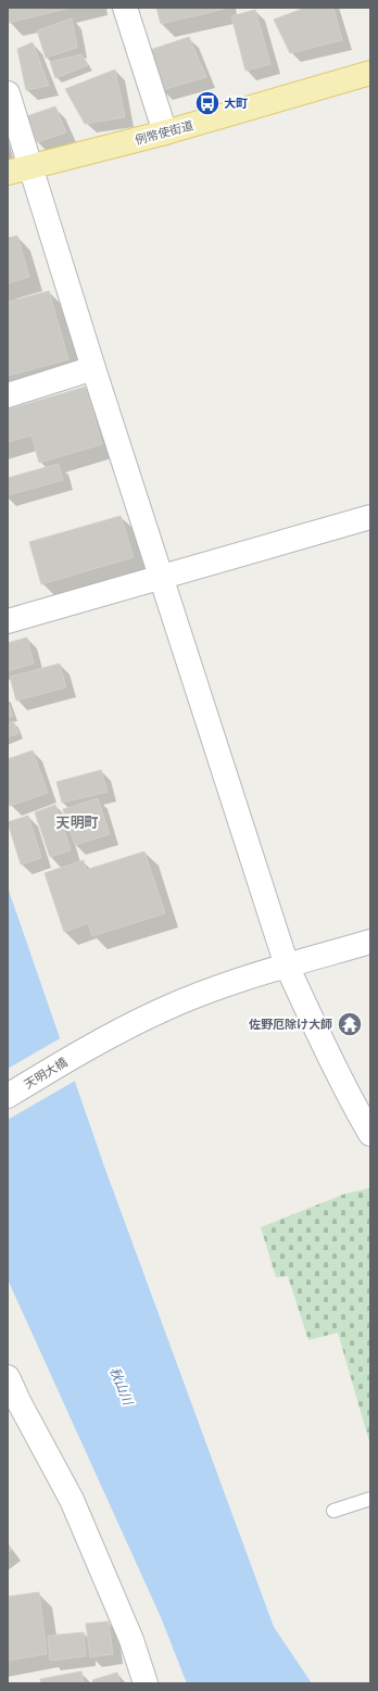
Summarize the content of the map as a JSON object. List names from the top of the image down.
{
  "streets": {
    "main road": ["例幣使街道"],
    "street": ["天明大橋"]
  },
  "districts": ["天明町"],
  "water": ["秋山川"],
  "places": {
    "bus stop": ["大町"],
    "temple": ["佐野厄除け大師"]
  }
}
